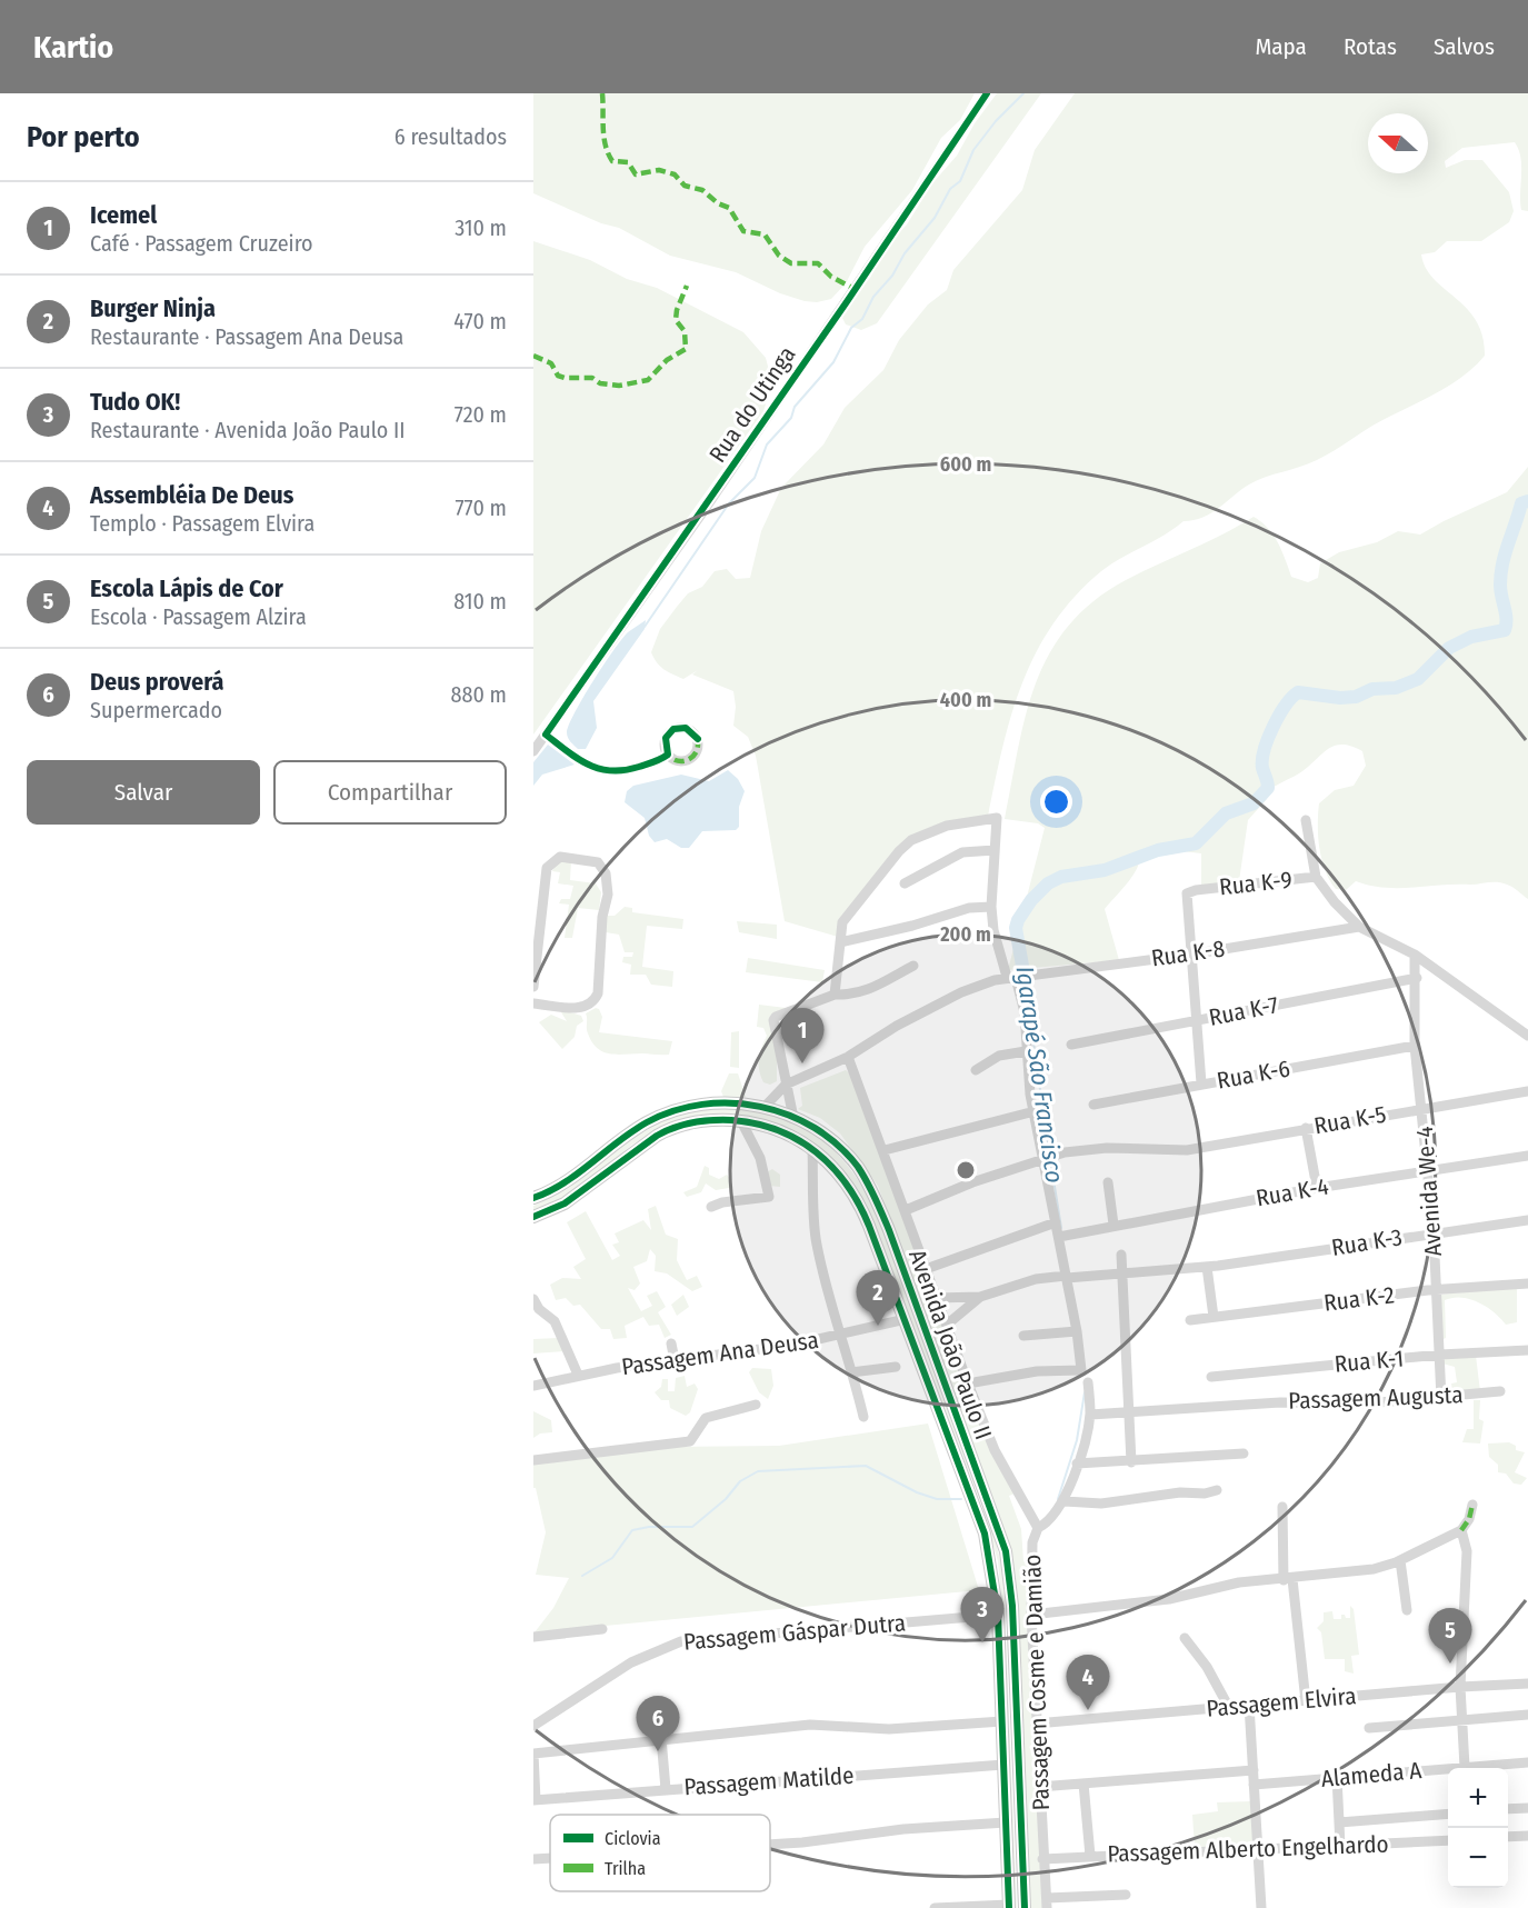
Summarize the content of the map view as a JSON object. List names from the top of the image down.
{
  "streets": {
    "main road": ["Avenida João Paulo II"],
    "street": [
      "Rua do Utinga",
      "Rua K-9",
      "Rua K-8",
      "Rua K-7",
      "Rua K-6",
      "Rua K-5",
      "Avenida We-4",
      "Rua K-4",
      "Rua K-3",
      "Rua K-2",
      "Passagem Ana Deusa",
      "Rua K-1",
      "Passagem Augusta",
      "Passagem Gáspar Dutra",
      "Passagem Cosme e Damião",
      "Passagem Elvira",
      "Alameda A",
      "Passagem Matilde",
      "Passagem Alberto Engelhardo"
    ]
  },
  "crossings": [
    ["Rua K-9", "Rua K-8"],
    ["Rua K-8", "Passagem Cosme e Damião"],
    ["Rua K-7", "Avenida We-4"],
    ["Rua K-6", "Avenida We-4"],
    ["Rua K-5", "Avenida We-4"],
    ["Rua K-5", "Passagem Cosme e Damião"],
    ["Avenida We-4", "Rua K-4"],
    ["Avenida We-4", "Rua K-3"],
    ["Avenida We-4", "Rua K-2"],
    ["Avenida We-4", "Rua K-1"],
    ["Avenida We-4", "Passagem Augusta"],
    ["Avenida João Paulo II", "Passagem Ana Deusa"],
    ["Avenida João Paulo II", "Passagem Gáspar Dutra"],
    ["Avenida João Paulo II", "Passagem Matilde"],
    ["Passagem Cosme e Damião", "Passagem Elvira"],
    ["Passagem Cosme e Damião", "Passagem Alberto Engelhardo"]
  ],
  "water": ["Igarapé São Francisco"],
  "legend": ["Ciclovia", "Trilha"],
  "north": "left",
  "page": {
    "header": "Kartio",
    "nav": ["Mapa", "Rotas", "Salvos"],
    "heading": ["Por perto", "6 resultados"],
    "list": [
      {
        "mark": "1",
        "name": "Icemel",
        "note": "Café · Passagem Cruzeiro",
        "value": "310 m"
      },
      {
        "mark": "2",
        "name": "Burger Ninja",
        "note": "Restaurante · Passagem Ana Deusa",
        "value": "470 m"
      },
      {
        "mark": "3",
        "name": "Tudo OK!",
        "note": "Restaurante · Avenida João Paulo II",
        "value": "720 m"
      },
      {
        "mark": "4",
        "name": "Assembléia De Deus",
        "note": "Templo · Passagem Elvira",
        "value": "770 m"
      },
      {
        "mark": "5",
        "name": "Escola Lápis de Cor",
        "note": "Escola · Passagem Alzira",
        "value": "810 m"
      },
      {
        "mark": "6",
        "name": "Deus proverá",
        "note": "Supermercado",
        "value": "880 m"
      }
    ],
    "buttons": ["Salvar", "Compartilhar"],
    "pins": [
      "1",
      "2",
      "3",
      "5",
      "4",
      "6"
    ],
    "map_buttons": ["+", "−"]
  },
  "rings": ["600 m", "400 m", "200 m"]
}
